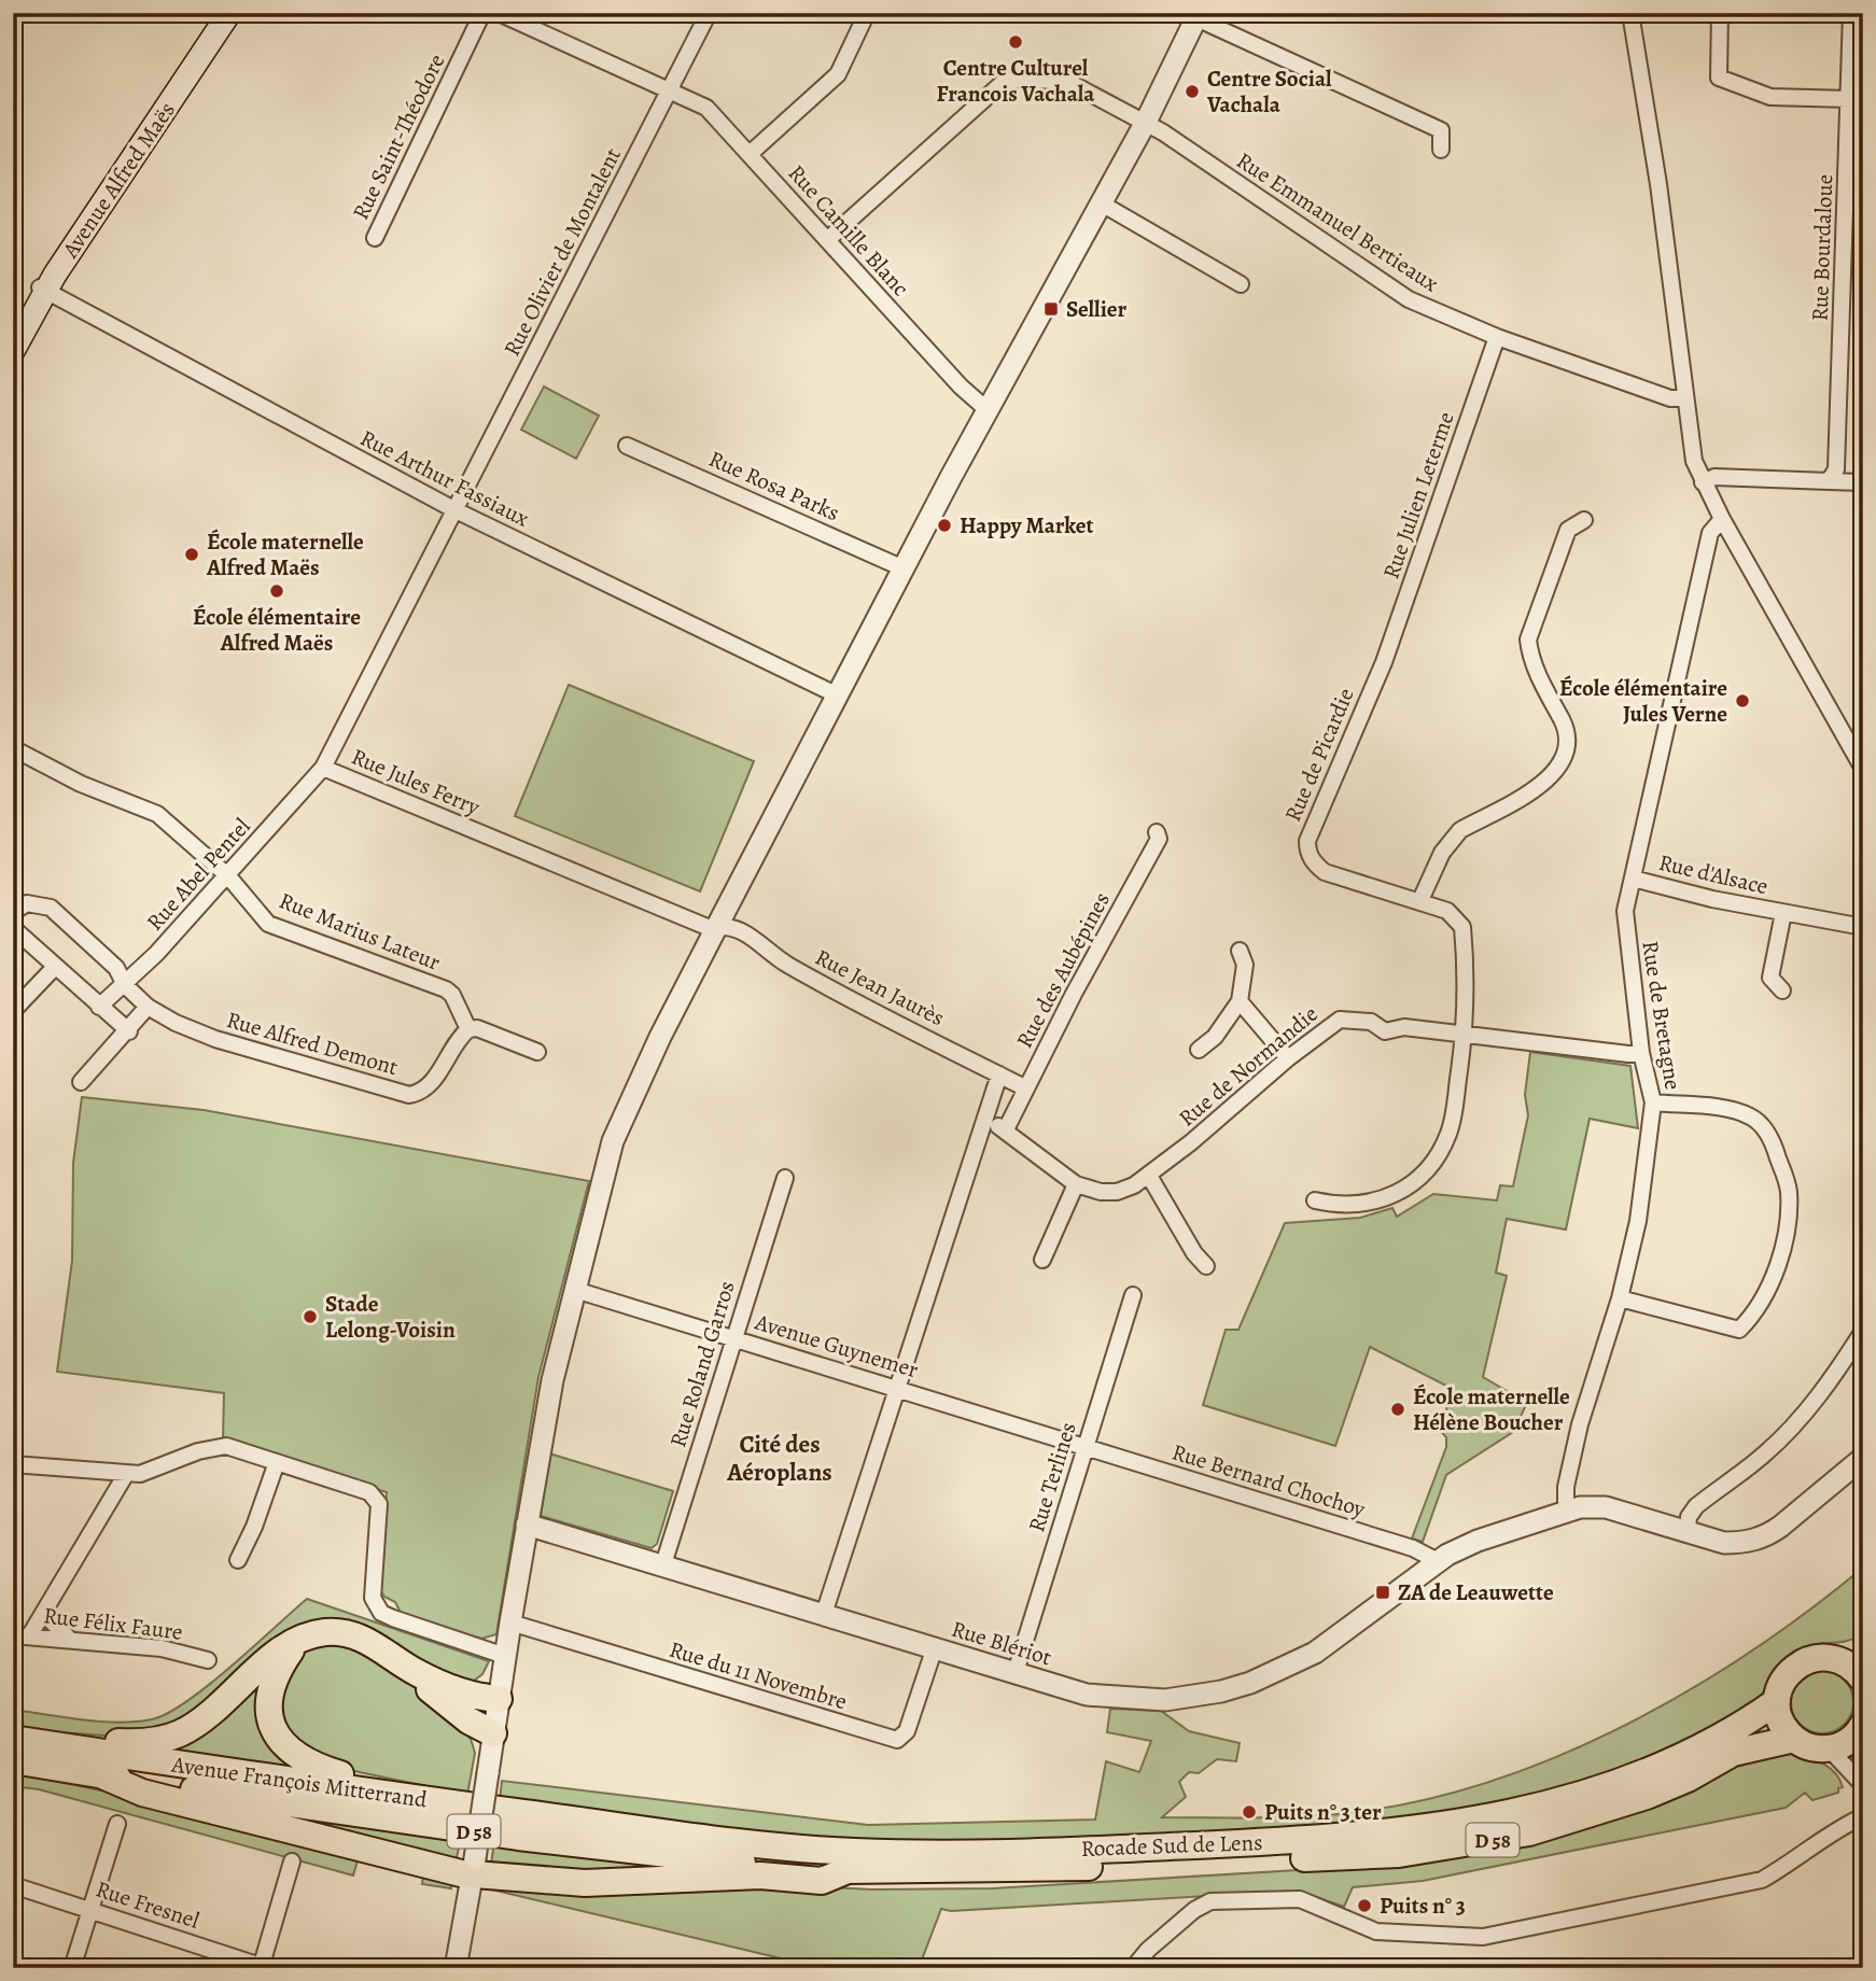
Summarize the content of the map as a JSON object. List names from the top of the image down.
{
  "streets": {
    "highway": ["Avenue François Mitterrand", "D 58", "Rocade Sud de Lens"],
    "main road": ["Avenue Alfred Maës"],
    "street": [
      "Rue Saint-Théodore",
      "Rue Emmanuel Bertieaux",
      "Rue Camille Blanc",
      "Rue Bourdaloue",
      "Rue Olivier de Montalent",
      "Rue Arthur Fassiaux",
      "Rue Rosa Parks",
      "Rue Julien Leterme",
      "Rue de Picardie",
      "Rue Jules Ferry",
      "Rue Abel Pentel",
      "Rue d'Alsace",
      "Rue Marius Lateur",
      "Rue des Aubépines",
      "Rue Jean Jaurès",
      "Rue de Bretagne",
      "Rue Alfred Demont",
      "Rue de Normandie",
      "Avenue Guynemer",
      "Rue Roland Garros",
      "Rue Terlines",
      "Rue Bernard Chochoy",
      "Rue Félix Faure",
      "Rue Blériot",
      "Rue du 11 Novembre",
      "Rue Fresnel"
    ]
  },
  "crossings": [
    ["Avenue Alfred Maës", "Rue Arthur Fassiaux"],
    ["Rue Emmanuel Bertieaux", "Rue Camille Blanc"],
    ["Rue Emmanuel Bertieaux", "Rue Julien Leterme"],
    ["Rue Camille Blanc", "Rue Olivier de Montalent"],
    ["Rue Olivier de Montalent", "Rue Arthur Fassiaux"],
    ["Rue Olivier de Montalent", "Rue Jules Ferry"],
    ["Rue Arthur Fassiaux", "Rue Jules Ferry"],
    ["Rue Julien Leterme", "Rue de Picardie"],
    ["Rue de Picardie", "Rue de Normandie"],
    ["Rue Jules Ferry", "Rue Abel Pentel"],
    ["Rue Jules Ferry", "Rue Jean Jaurès"],
    ["Rue Abel Pentel", "Rue Marius Lateur"],
    ["Rue Abel Pentel", "Rue Alfred Demont"],
    ["Rue d'Alsace", "Rue de Bretagne"],
    ["Rue Marius Lateur", "Rue Alfred Demont"],
    ["Rue des Aubépines", "Rue Jean Jaurès"],
    ["Rue de Bretagne", "Rue de Normandie"],
    ["Rue de Bretagne", "Rue Blériot"],
    ["Avenue Guynemer", "Rue Roland Garros"],
    ["Avenue Guynemer", "Rue Terlines"],
    ["Avenue Guynemer", "Rue Bernard Chochoy"],
    ["Rue Roland Garros", "Rue Blériot"],
    ["Rue Terlines", "Rue Bernard Chochoy"],
    ["Rue Terlines", "Rue Blériot"],
    ["Rue Bernard Chochoy", "Rue Blériot"],
    ["Rue Blériot", "Rue du 11 Novembre"],
    ["Avenue François Mitterrand", "Rocade Sud de Lens"]
  ],
  "districts": ["Cité des Aéroplans"],
  "places": {
    "other": [
      "Centre Culturel Francois Vachala",
      "Centre Social Vachala",
      "Happy Market",
      "École maternelle Alfred Maës",
      "École élémentaire Alfred Maës",
      "École élémentaire Jules Verne",
      "Stade Lelong-Voisin",
      "École maternelle Hélène Boucher",
      "Puits n° 3 ter",
      "Puits n° 3"
    ],
    "transit": ["Sellier", "ZA de Leauwette"]
  }
}
